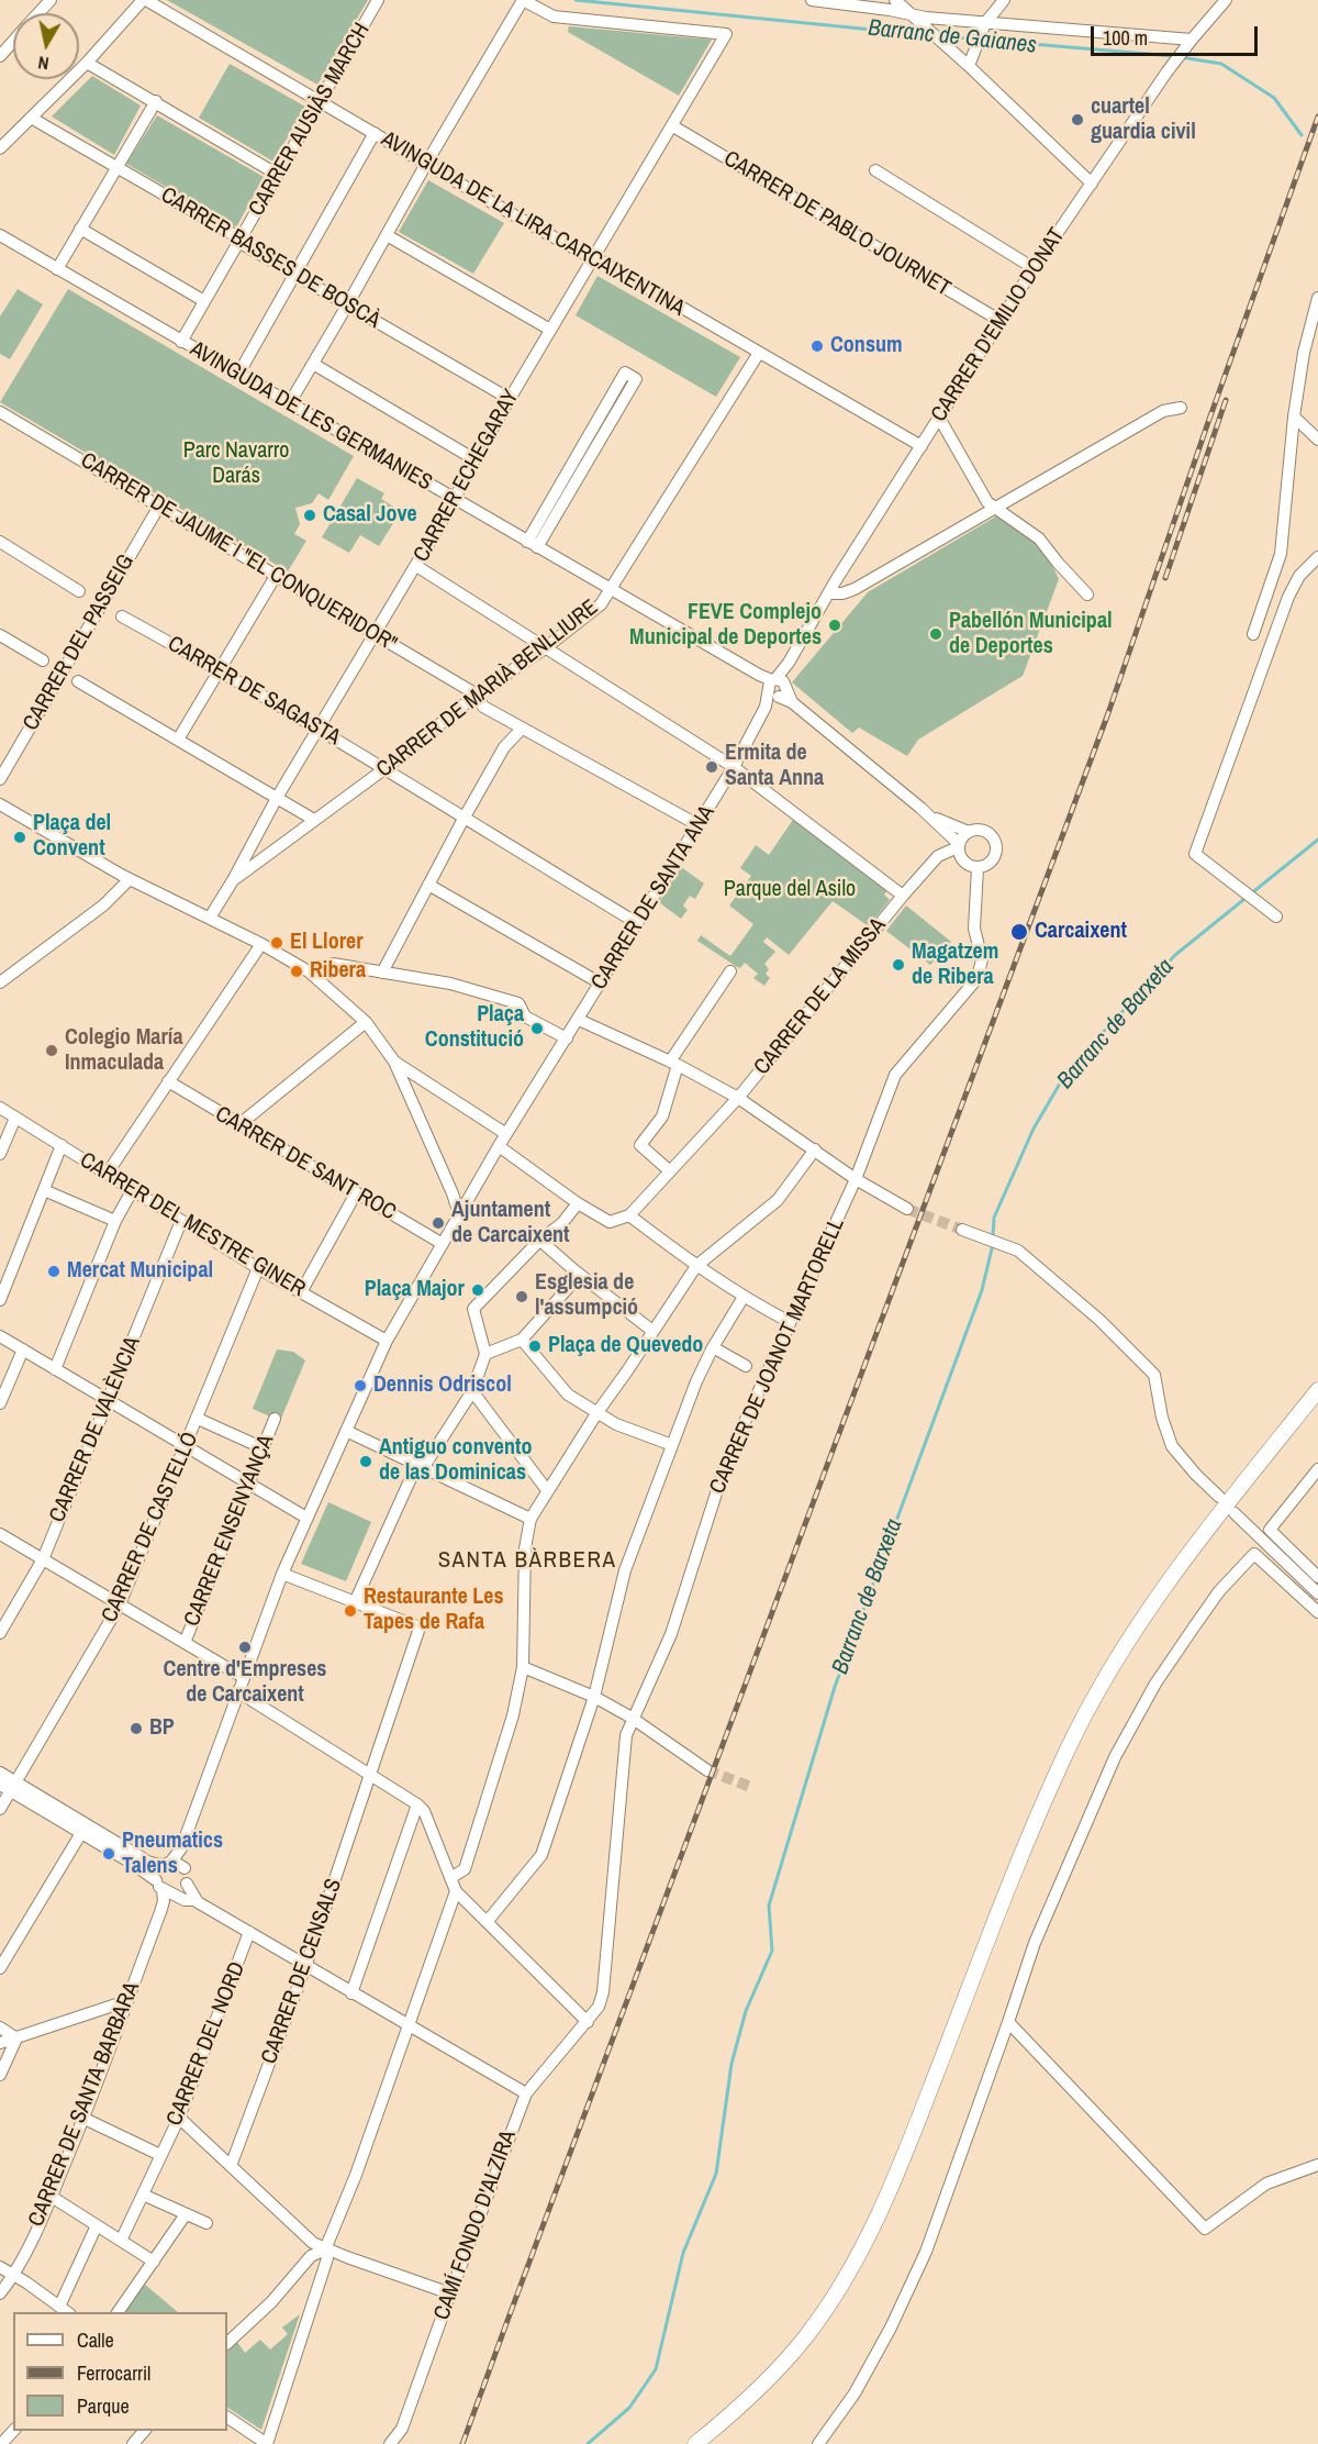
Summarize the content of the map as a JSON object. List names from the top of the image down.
{
  "streets": {
    "street": [
      "CARRER AUSIÀS MARCH",
      "AVINGUDA DE LA LIRA CARCAIXENTINA",
      "CARRER DE PABLO JOURNET",
      "CARRER BASSES DE BOSCÀ",
      "CARRER D'EMILIO DONAT",
      "AVINGUDA DE LES GERMANIES",
      "CARRER ECHEGARAY",
      "CARRER DE JAUME I \"EL CONQUERIDOR\"",
      "CARRER DEL PASSEIG",
      "CARRER DE MARIÀ BENLLIURE",
      "CARRER DE SAGASTA",
      "CARRER DE SANTA ANA",
      "CARRER DE LA MISSA",
      "CARRER DE SANT ROC",
      "CARRER DEL MESTRE GINER",
      "CARRER DE JOANOT MARTORELL",
      "CARRER DE VALÈNCIA",
      "CARRER DE CASTELLÓ",
      "CARRER ENSENYANÇA",
      "CARRER DE CENSALS",
      "CARRER DEL NORD",
      "CARRER DE SANTA BARBARA",
      "CAMÍ FONDO D'ALZIRA"
    ]
  },
  "crossings": [
    ["CARRER AUSIÀS MARCH", "AVINGUDA DE LA LIRA CARCAIXENTINA"],
    ["CARRER AUSIÀS MARCH", "CARRER BASSES DE BOSCÀ"],
    ["CARRER AUSIÀS MARCH", "AVINGUDA DE LES GERMANIES"],
    ["AVINGUDA DE LA LIRA CARCAIXENTINA", "CARRER D'EMILIO DONAT"],
    ["AVINGUDA DE LA LIRA CARCAIXENTINA", "CARRER ECHEGARAY"],
    ["AVINGUDA DE LA LIRA CARCAIXENTINA", "CARRER DE MARIÀ BENLLIURE"],
    ["CARRER DE PABLO JOURNET", "CARRER D'EMILIO DONAT"],
    ["CARRER DE PABLO JOURNET", "CARRER ECHEGARAY"],
    ["CARRER BASSES DE BOSCÀ", "CARRER ECHEGARAY"],
    ["CARRER D'EMILIO DONAT", "AVINGUDA DE LES GERMANIES"],
    ["CARRER D'EMILIO DONAT", "CARRER DE SANTA ANA"],
    ["AVINGUDA DE LES GERMANIES", "CARRER ECHEGARAY"],
    ["AVINGUDA DE LES GERMANIES", "CARRER DE MARIÀ BENLLIURE"],
    ["AVINGUDA DE LES GERMANIES", "CARRER DE SANTA ANA"],
    ["CARRER ECHEGARAY", "CARRER DE JAUME I \"EL CONQUERIDOR\""],
    ["CARRER ECHEGARAY", "CARRER DE MARIÀ BENLLIURE"],
    ["CARRER ECHEGARAY", "CARRER DE SAGASTA"],
    ["CARRER DE JAUME I \"EL CONQUERIDOR\"", "CARRER DEL PASSEIG"],
    ["CARRER DE JAUME I \"EL CONQUERIDOR\"", "CARRER DE MARIÀ BENLLIURE"],
    ["CARRER DE JAUME I \"EL CONQUERIDOR\"", "CARRER DE SANTA ANA"],
    ["CARRER DE MARIÀ BENLLIURE", "CARRER DE SAGASTA"],
    ["CARRER DE SAGASTA", "CARRER DE SANTA ANA"],
    ["CARRER DE LA MISSA", "CARRER DE JOANOT MARTORELL"],
    ["CARRER DEL MESTRE GINER", "CARRER DE VALÈNCIA"],
    ["CARRER DEL MESTRE GINER", "CARRER DE CASTELLÓ"],
    ["CARRER DE JOANOT MARTORELL", "CAMÍ FONDO D'ALZIRA"]
  ],
  "districts": ["SANTA BÀRBERA"],
  "water": ["Barranc de Gaianes", "Barranc de Barxeta"],
  "parks": ["Parc Navarro Darás", "Parque del Asilo"],
  "places": [
    "cuartel guardia civil",
    "Consum",
    "Casal Jove",
    "FEVE Complejo Municipal de Deportes",
    "Pabellón Municipal de Deportes",
    "Ermita de Santa Anna",
    "Plaça del Convent",
    "Carcaixent",
    "El Llorer",
    "Magatzem de Ribera",
    "Ribera",
    "Plaça Constitució",
    "Colegio María Inmaculada",
    "Ajuntament de Carcaixent",
    "Mercat Municipal",
    "Plaça Major",
    "Esglesia de l'assumpció",
    "Plaça de Quevedo",
    "Dennis Odriscol",
    "Antiguo convento de las Dominicas",
    "Restaurante Les Tapes de Rafa",
    "Centre d'Empreses de Carcaixent",
    "BP",
    "Pneumatics Talens"
  ],
  "legend": ["Calle", "Ferrocarril", "Parque"],
  "scale_bar": "100 m",
  "north": "bottom"
}
